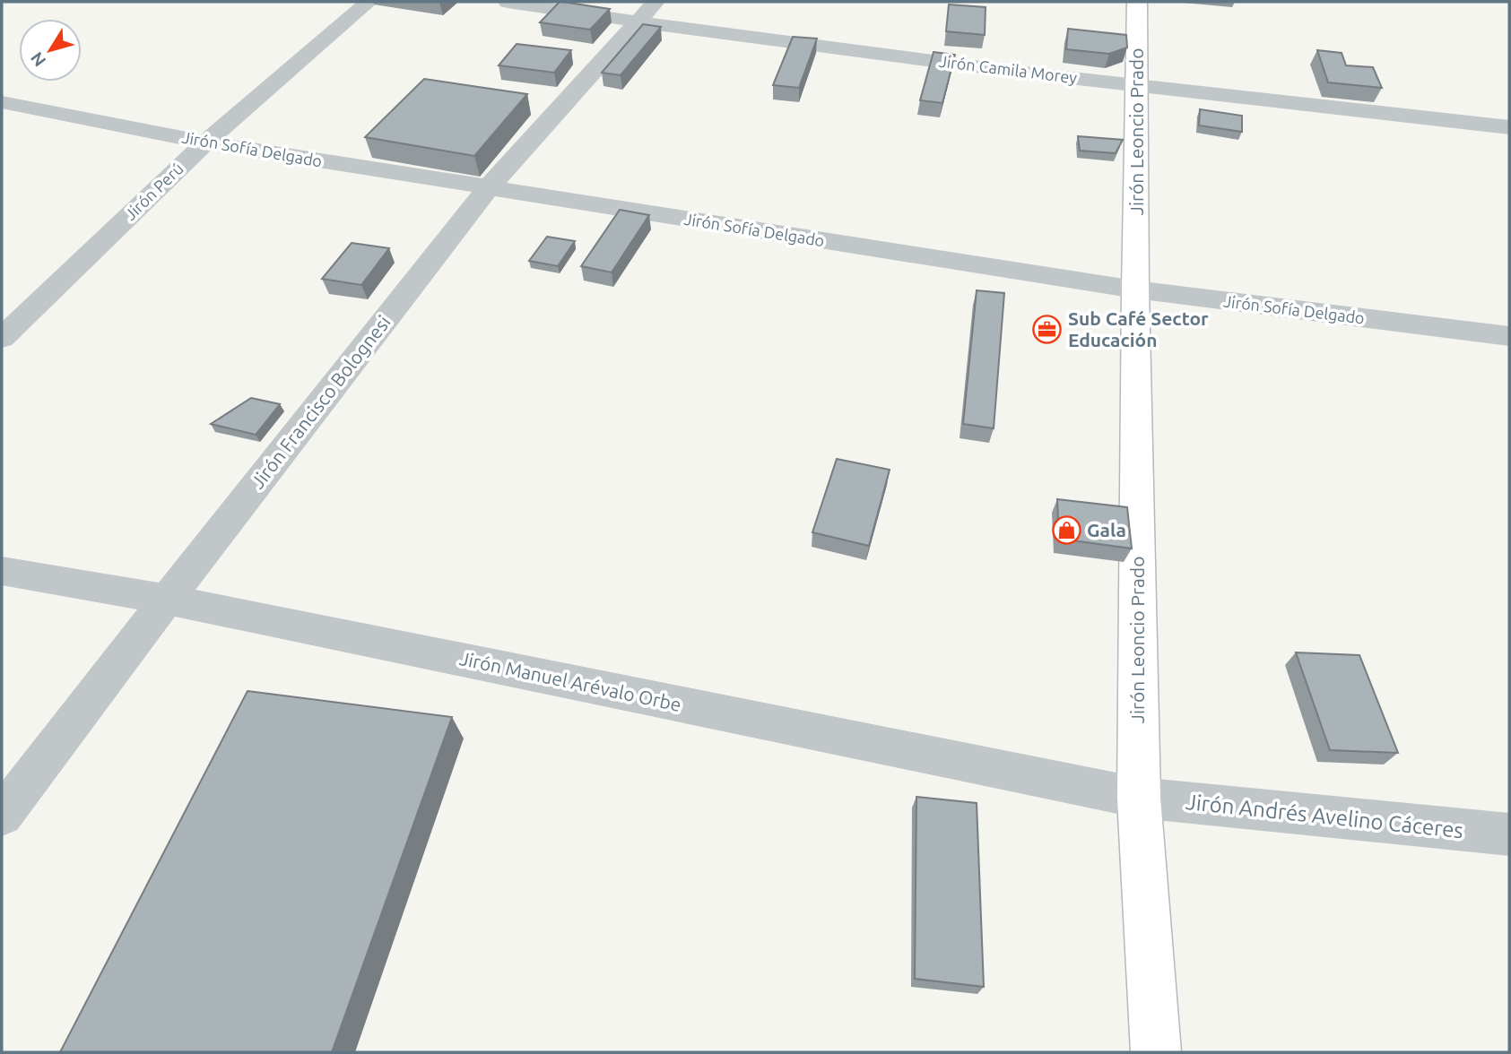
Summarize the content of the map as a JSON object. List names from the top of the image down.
{
  "streets": {
    "street": [
      "Jirón Camila Morey",
      "Jirón Leoncio Prado",
      "Jirón Sofía Delgado",
      "Jirón Perú",
      "Jirón Francisco Bolognesi",
      "Jirón Manuel Arévalo Orbe",
      "Jirón Andrés Avelino Cáceres"
    ]
  },
  "crossings": [
    ["Jirón Camila Morey", "Jirón Leoncio Prado"],
    ["Jirón Camila Morey", "Jirón Francisco Bolognesi"],
    ["Jirón Leoncio Prado", "Jirón Sofía Delgado"],
    ["Jirón Leoncio Prado", "Jirón Manuel Arévalo Orbe"],
    ["Jirón Leoncio Prado", "Jirón Andrés Avelino Cáceres"],
    ["Jirón Sofía Delgado", "Jirón Perú"],
    ["Jirón Sofía Delgado", "Jirón Francisco Bolognesi"],
    ["Jirón Francisco Bolognesi", "Jirón Manuel Arévalo Orbe"],
    ["Jirón Manuel Arévalo Orbe", "Jirón Andrés Avelino Cáceres"]
  ],
  "places": {
    "office": ["Sub Café Sector Educación"],
    "shop": ["Gala"]
  },
  "north": "bottom left"
}
